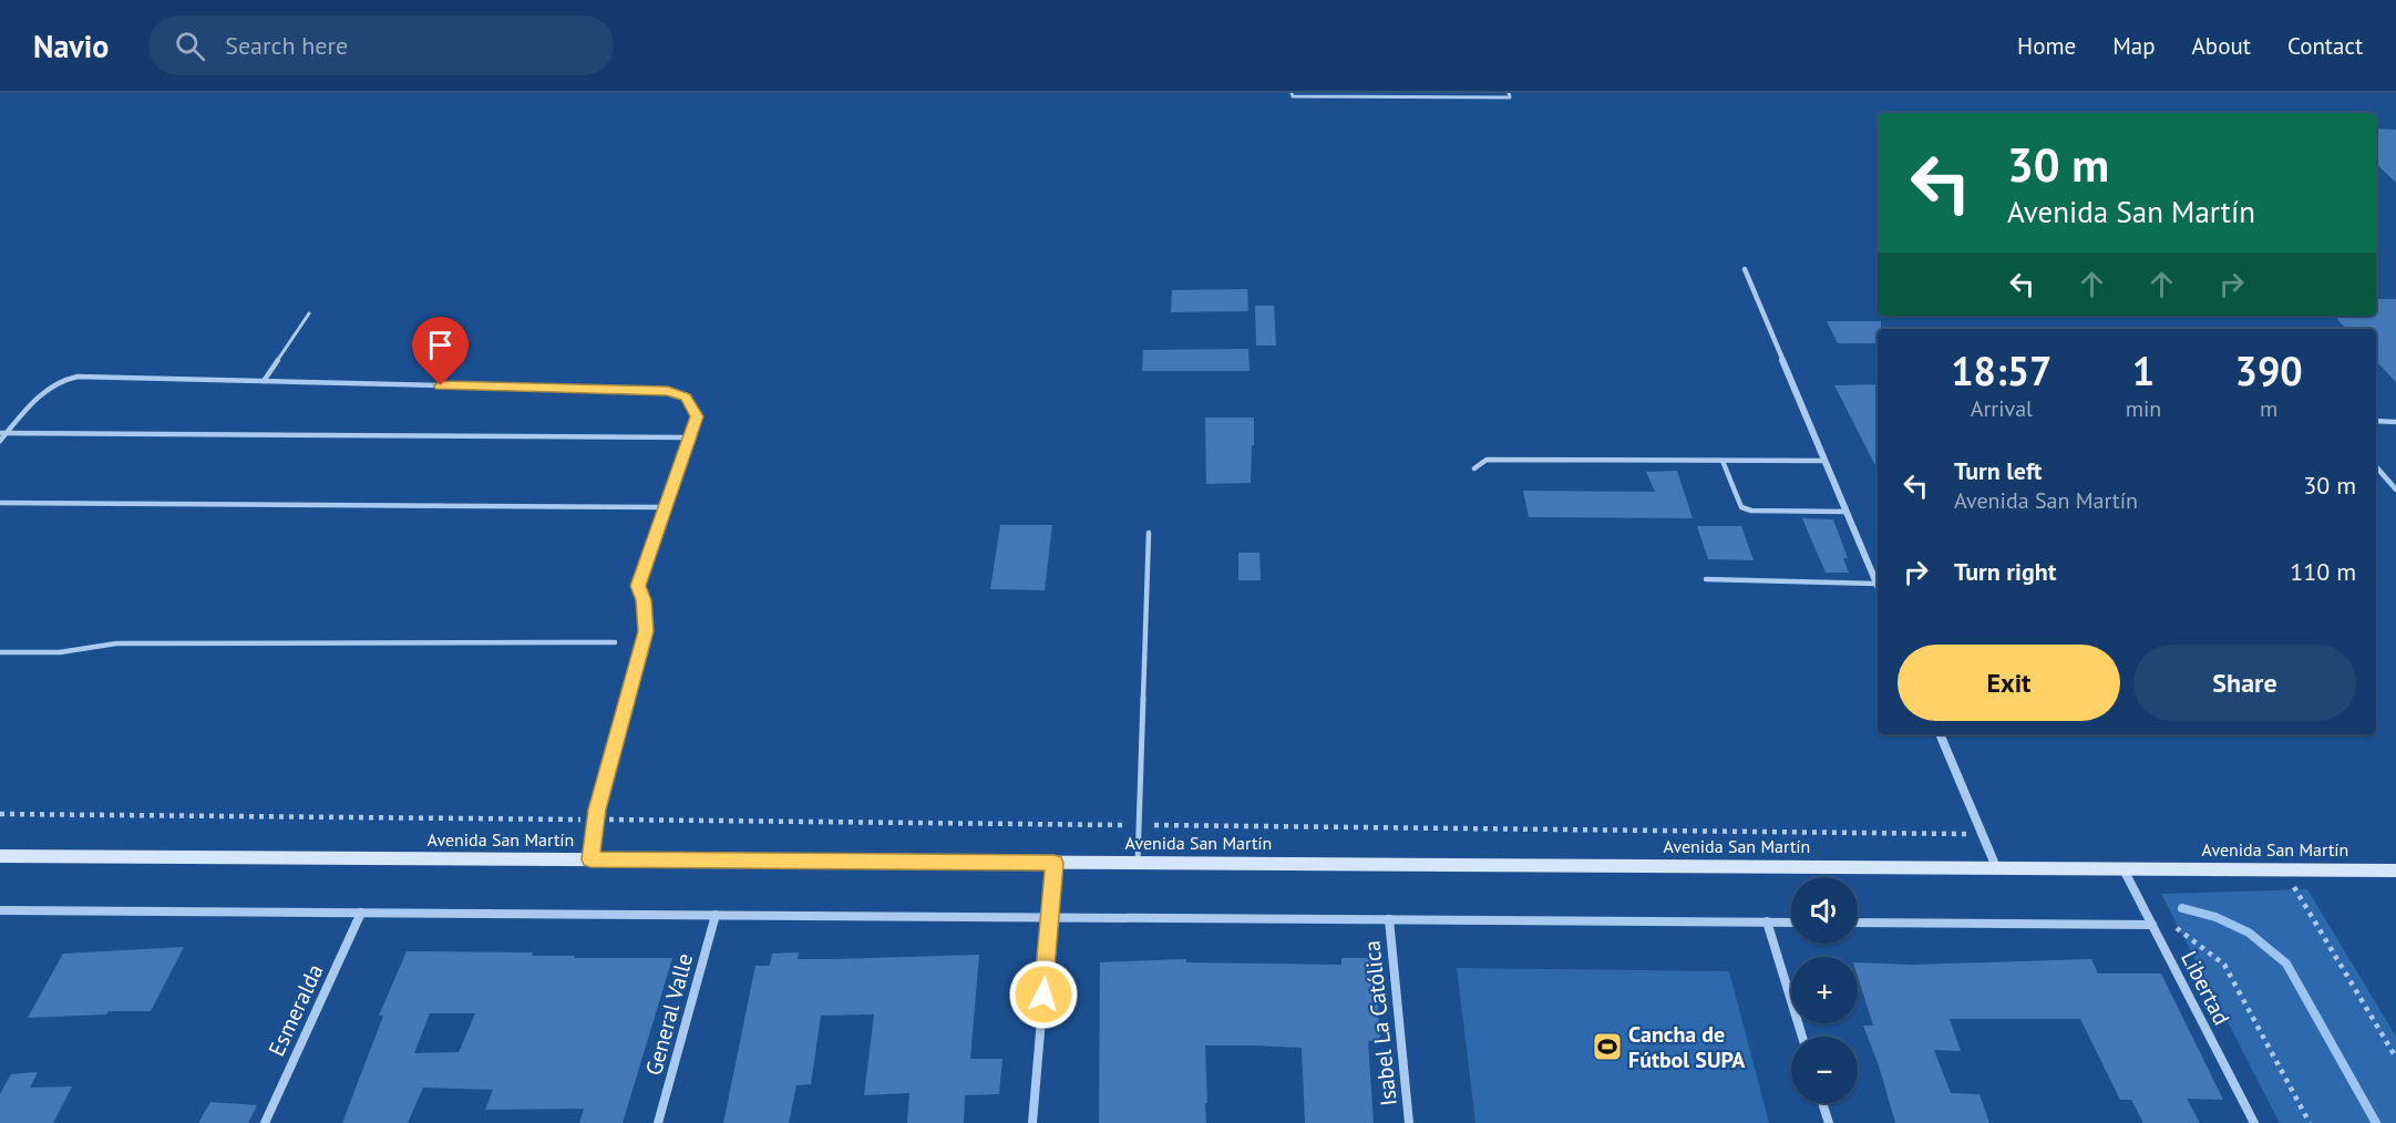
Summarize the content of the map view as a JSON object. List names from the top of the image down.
{
  "streets": {
    "street": [
      "Avenida San Martín",
      "Libertad",
      "Esmeralda",
      "General Valle",
      "Isabel La Católica"
    ]
  },
  "crossings": [
    ["Avenida San Martín", "Libertad"]
  ],
  "places": {
    "sports": ["Cancha de Fútbol SUPA"]
  },
  "page": {
    "header": "Navio",
    "search": "Search here",
    "nav": [
      "Home",
      "Map",
      "About",
      "Contact"
    ],
    "turn": ["30 m", "Avenida San Martín"],
    "eta": [
      "18:57",
      "Arrival",
      "1",
      "min",
      "390",
      "m"
    ],
    "list": [
      {
        "name": "Turn left",
        "note": "Avenida San Martín",
        "value": "30 m"
      },
      {
        "name": "Turn right",
        "value": "110 m"
      }
    ],
    "buttons": ["Exit", "Share"],
    "map_buttons": ["+", "−"]
  }
}
